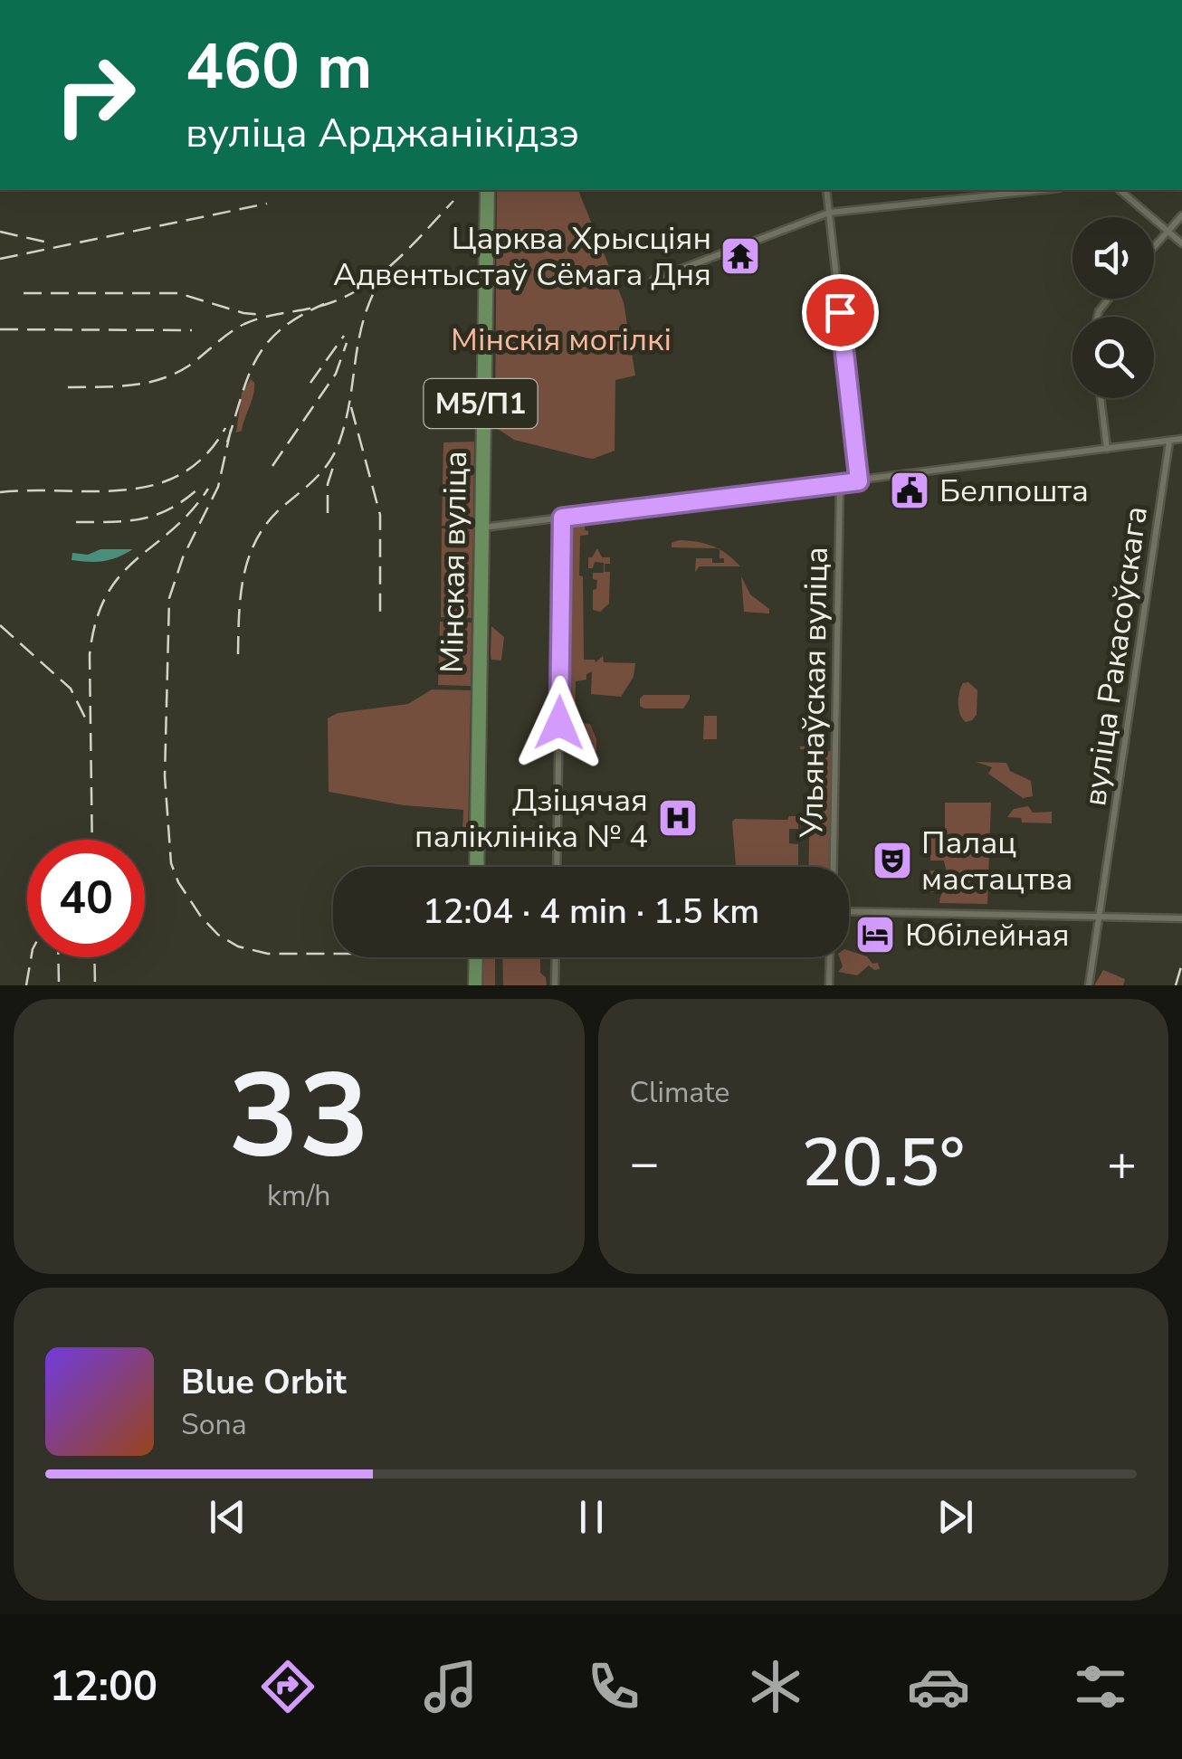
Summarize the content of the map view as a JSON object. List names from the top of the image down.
{
  "streets": {
    "main road": [
      "М5/П1",
      "Мінская вуліца",
      "вуліца Ракасоўскага",
      "Ульянаўская вуліца"
    ]
  },
  "parks": ["Мінскія могілкі"],
  "places": {
    "temple": ["Царква Хрысціян Адвентыстаў Сёмага Дня"],
    "public building": ["Белпошта"],
    "hospital": ["Дзіцячая паліклініка № 4"],
    "theatre": ["Палац мастацтва"],
    "hotel": ["Юбілейная"]
  },
  "page": {
    "turn": ["460 m", "вуліца Арджанікідзэ"],
    "limit": "40",
    "trip": "12:04 · 4 min · 1.5 km",
    "tile": [
      ["33", "km/h"],
      "Climate"
    ],
    "heat": ["−", "20.5°", "+"],
    "song": ["Blue Orbit", "Sona"],
    "tabs": "12:00"
  }
}
